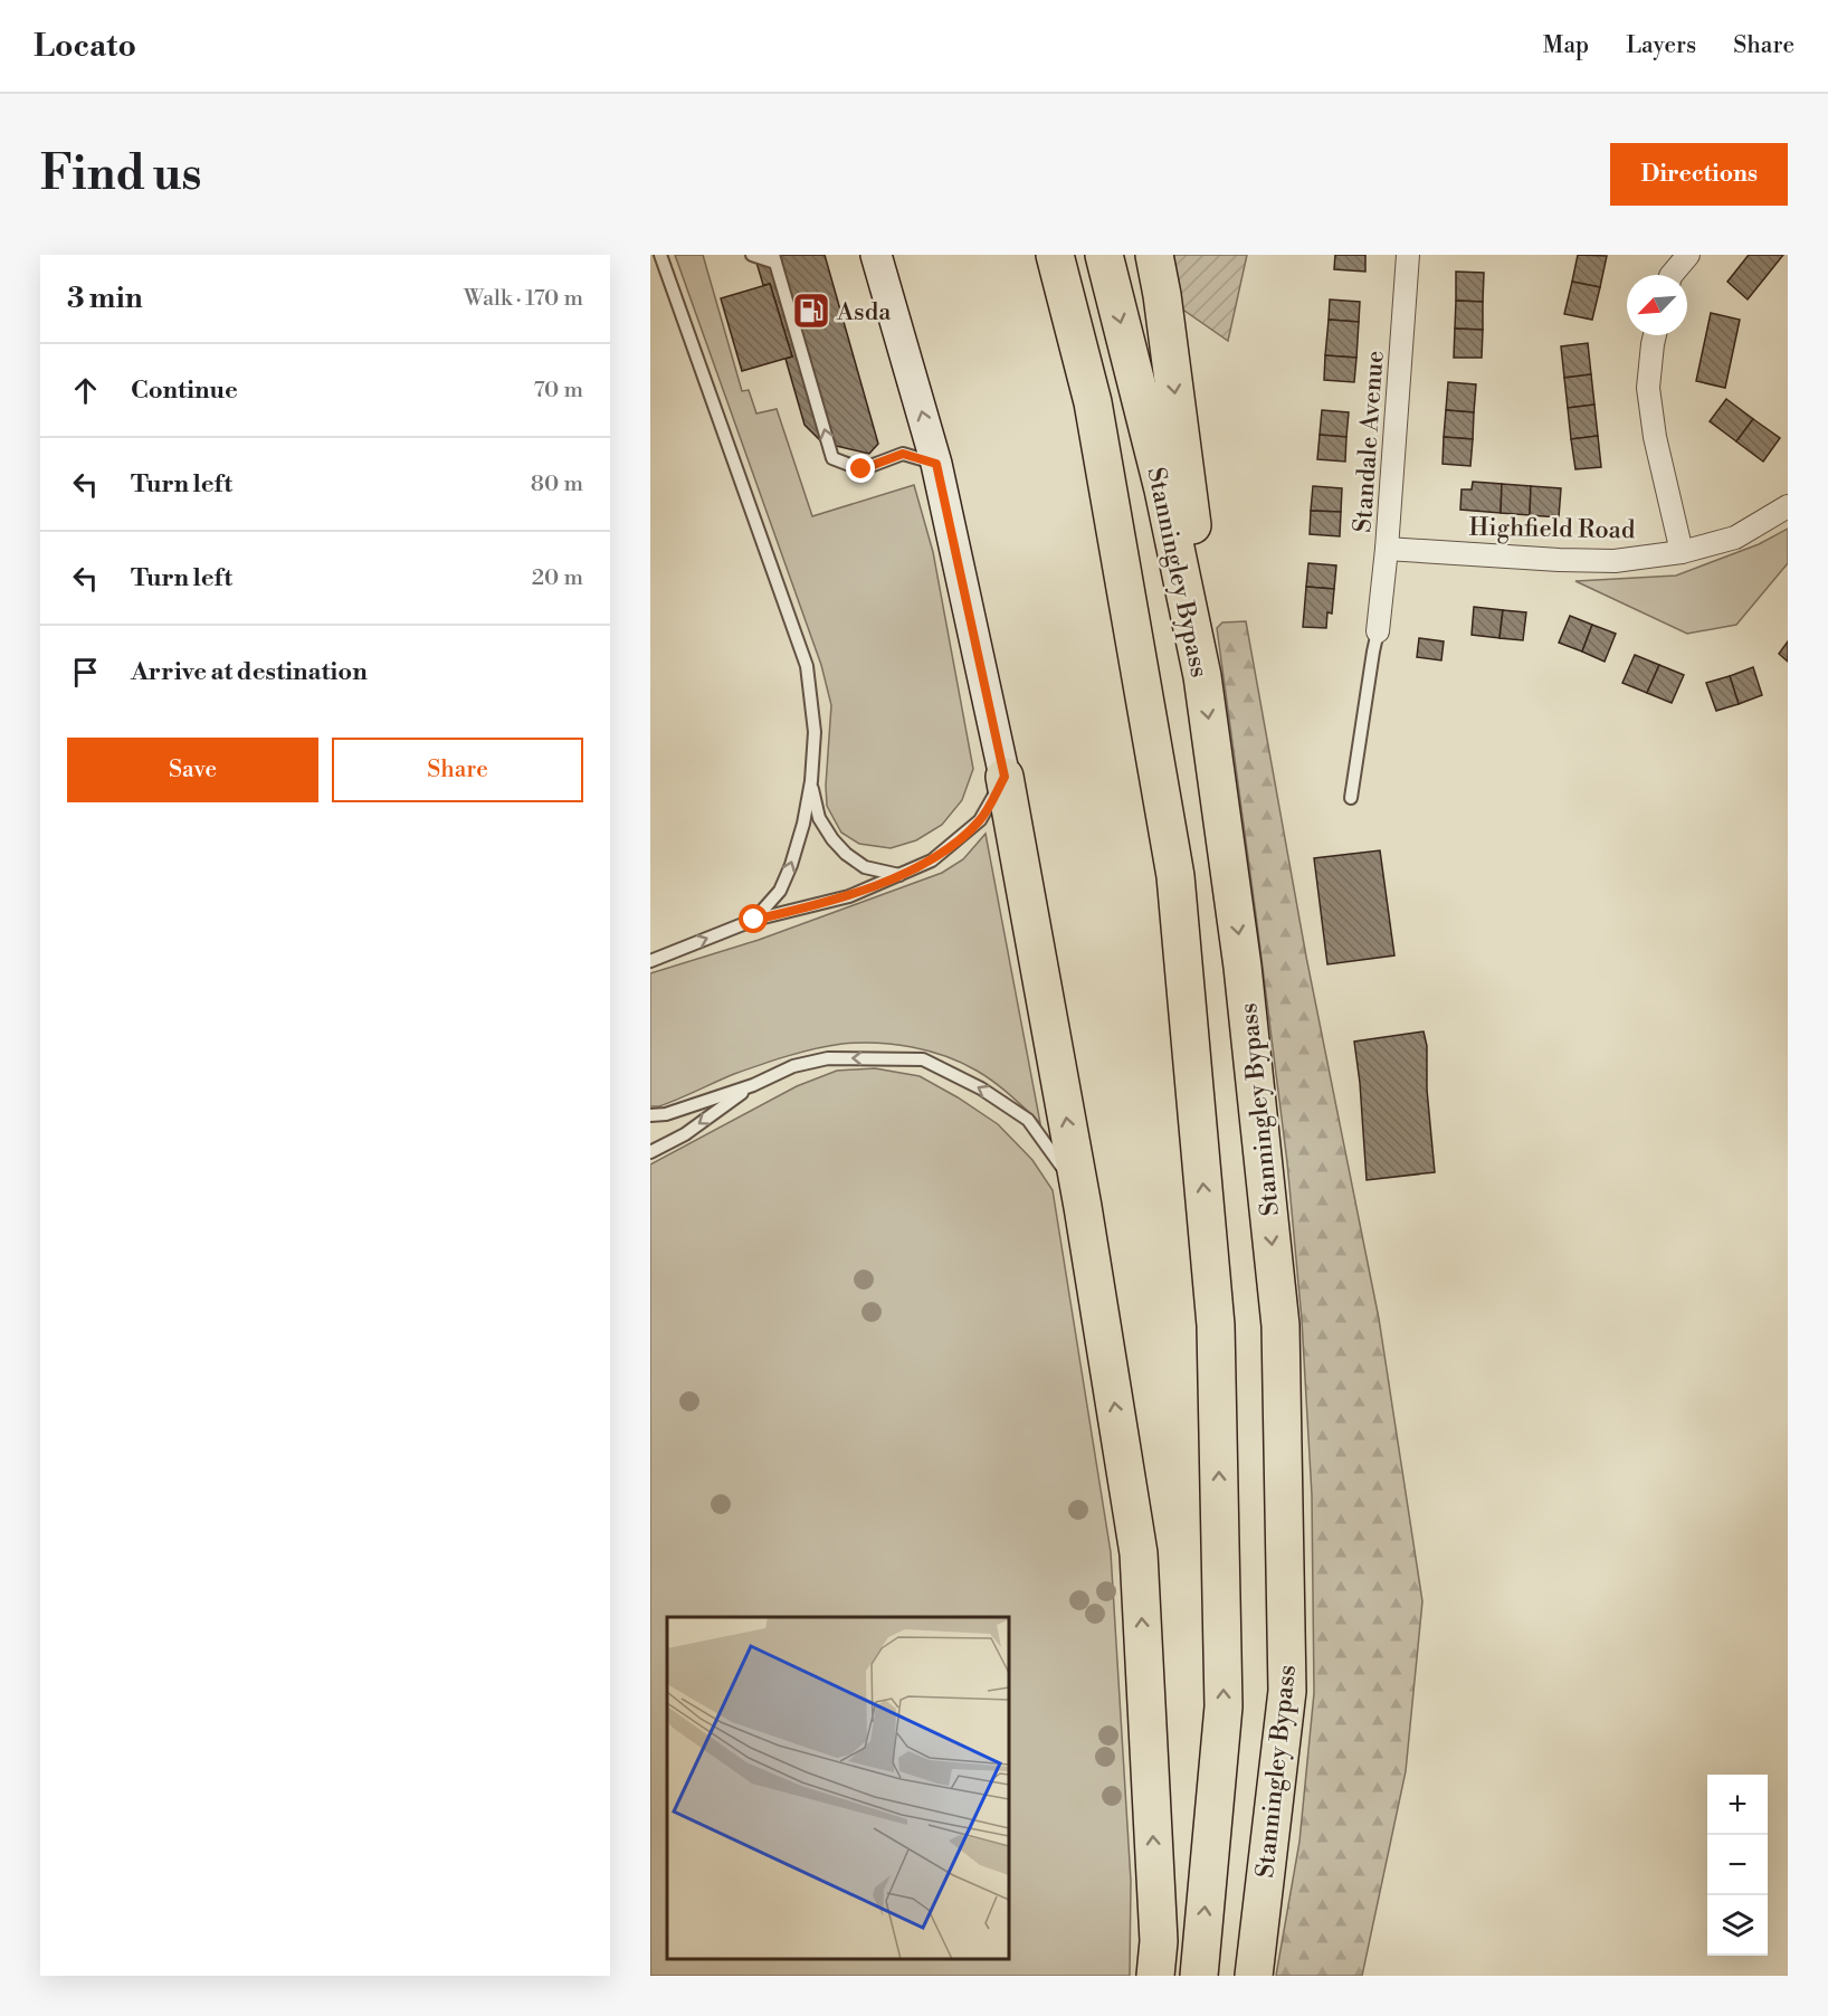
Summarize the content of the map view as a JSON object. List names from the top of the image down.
{
  "streets": {
    "highway": ["Stanningley Bypass"],
    "street": ["Standale Avenue", "Highfield Road"]
  },
  "crossings": [
    ["Standale Avenue", "Highfield Road"]
  ],
  "places": {
    "fuel station": ["Asda"]
  },
  "north": "bottom left",
  "page": {
    "header": "Locato",
    "nav": ["Map", "Layers", "Share"],
    "buttons": [
      "Directions",
      ["Save", "Share"]
    ],
    "title": "Find us",
    "heading": ["3 min", "Walk · 170 m"],
    "list": [
      ["Continue", "70 m"],
      ["Turn left", "80 m"],
      ["Turn left", "20 m"],
      "Arrive at destination"
    ],
    "map_buttons": ["+", "−"]
  }
}
